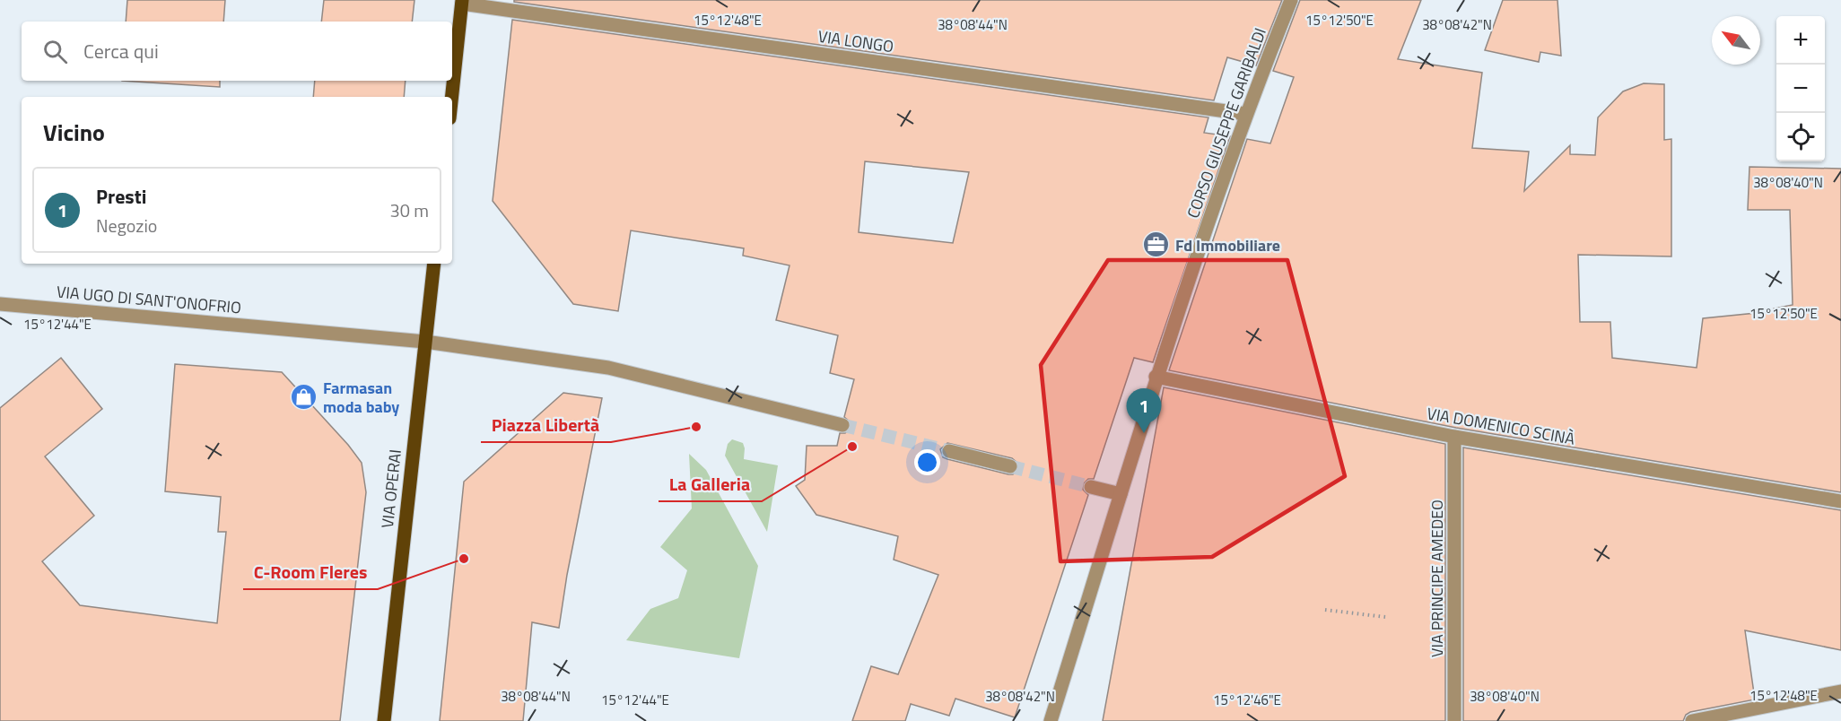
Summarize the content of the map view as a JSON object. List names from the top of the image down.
{
  "streets": {
    "main road": ["VIA OPERAI"],
    "street": [
      "VIA LONGO",
      "CORSO GIUSEPPE GARIBALDI",
      "VIA UGO DI SANT'ONOFRIO",
      "VIA DOMENICO SCINÀ",
      "VIA PRINCIPE AMEDEO"
    ]
  },
  "crossings": [
    ["VIA LONGO", "CORSO GIUSEPPE GARIBALDI"],
    ["CORSO GIUSEPPE GARIBALDI", "VIA DOMENICO SCINÀ"],
    ["VIA UGO DI SANT'ONOFRIO", "VIA OPERAI"],
    ["VIA DOMENICO SCINÀ", "VIA PRINCIPE AMEDEO"]
  ],
  "places": {
    "office": ["Fd Immobiliare"],
    "shop": ["Farmasan moda baby"],
    "other": ["Piazza Libertà", "La Galleria", "C-Room Fleres"]
  },
  "north": "top left",
  "page": {
    "map_buttons": ["+", "−"],
    "search": "Cerca qui",
    "heading": "Vicino",
    "list": [
      {
        "mark": "1",
        "name": "Presti",
        "note": "Negozio",
        "value": "30 m"
      }
    ],
    "pins": "1"
  },
  "coordinates": [
    "15°12'50\"E",
    "15°12'48\"E",
    "38°08'44\"N",
    "38°08'42\"N",
    "38°08'40\"N",
    "15°12'44\"E",
    "15°12'46\"E"
  ]
}
